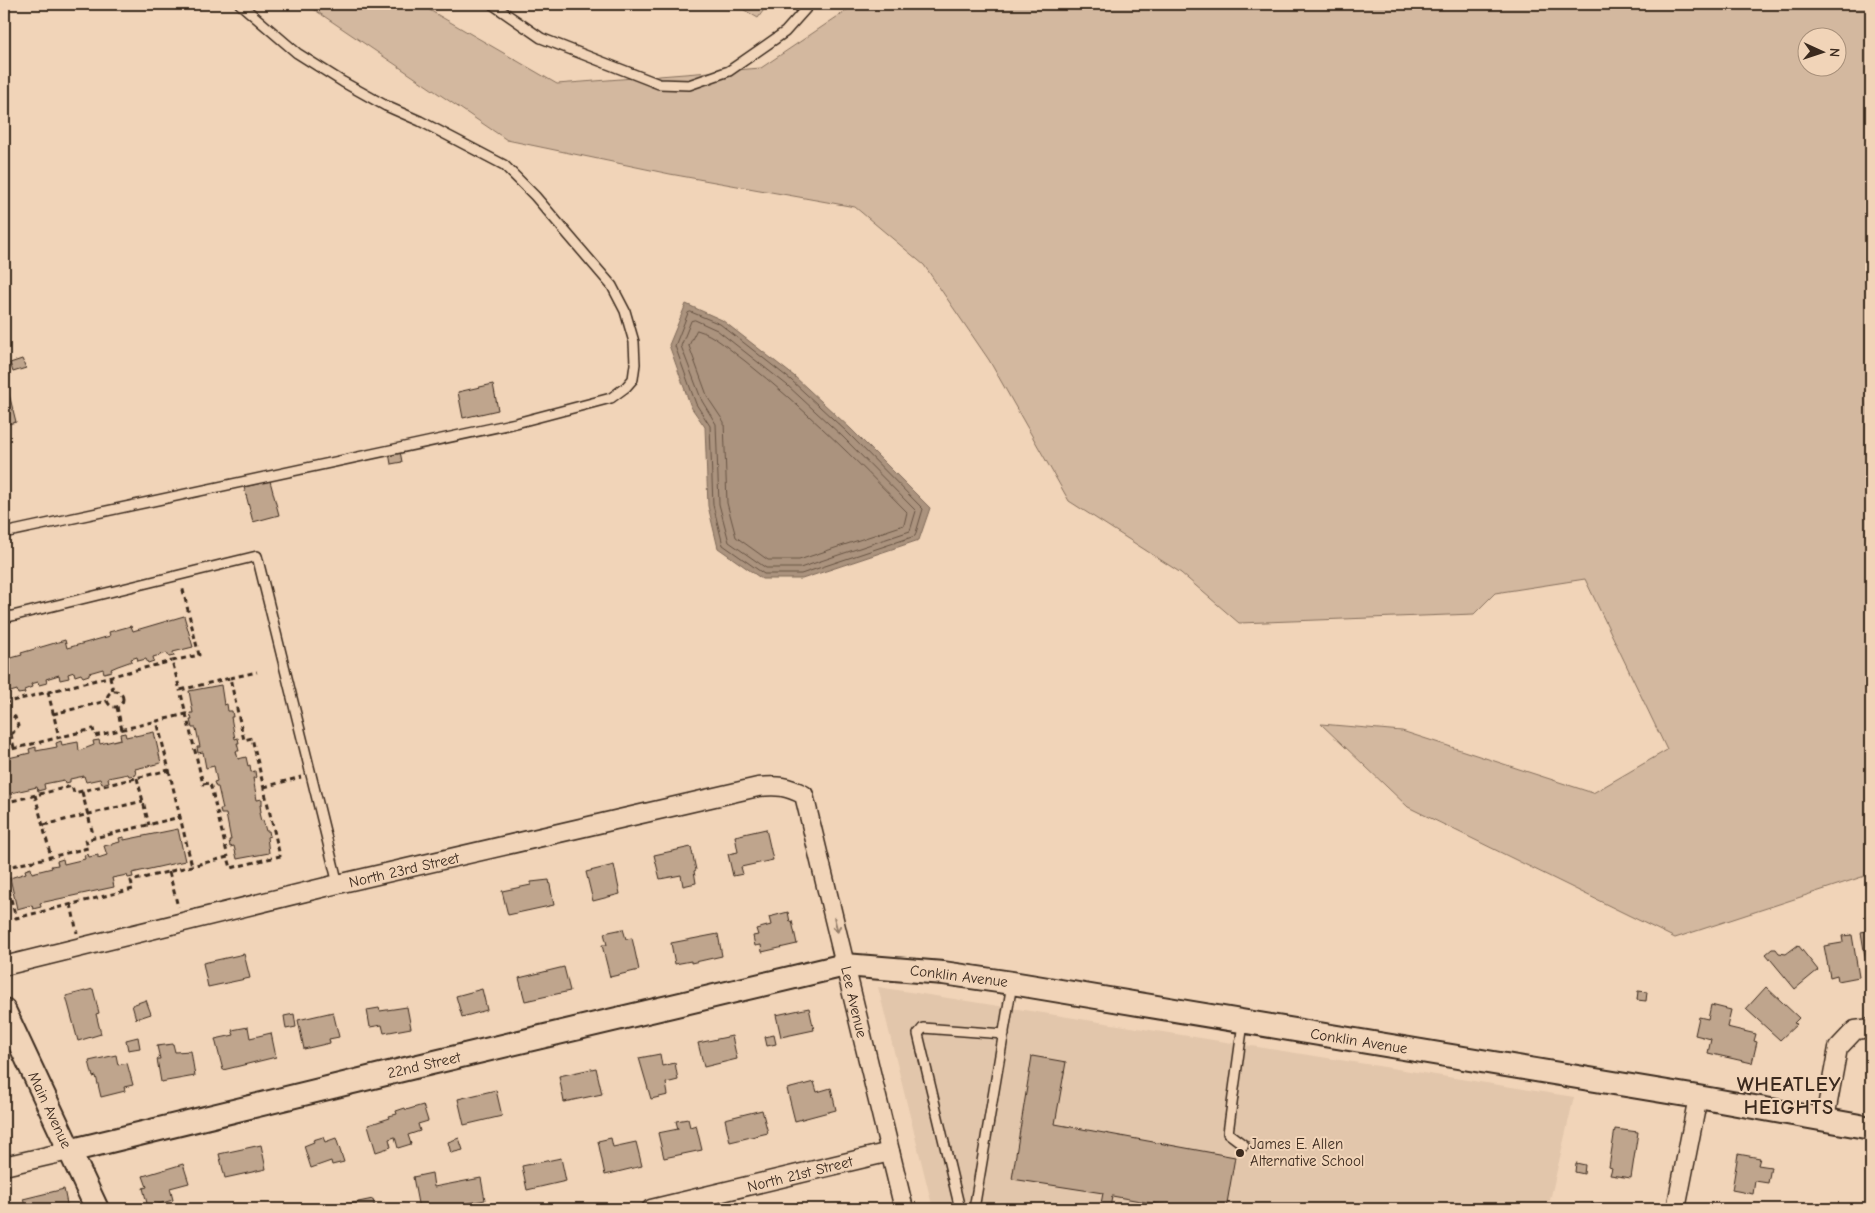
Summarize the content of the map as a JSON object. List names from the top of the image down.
{
  "streets": {
    "street": [
      "North 23rd Street",
      "Conklin Avenue",
      "Lee Avenue",
      "22nd Street",
      "Main Avenue",
      "North 21st Street"
    ]
  },
  "crossings": [
    ["North 23rd Street", "Lee Avenue"],
    ["Conklin Avenue", "Lee Avenue"],
    ["Conklin Avenue", "22nd Street"],
    ["Lee Avenue", "22nd Street"],
    ["Lee Avenue", "North 21st Street"],
    ["22nd Street", "Main Avenue"]
  ],
  "one_way": ["Lee Avenue"],
  "districts": ["WHEATLEY HEIGHTS"],
  "places": ["James E. Allen Alternative School"],
  "north": "right"
}
